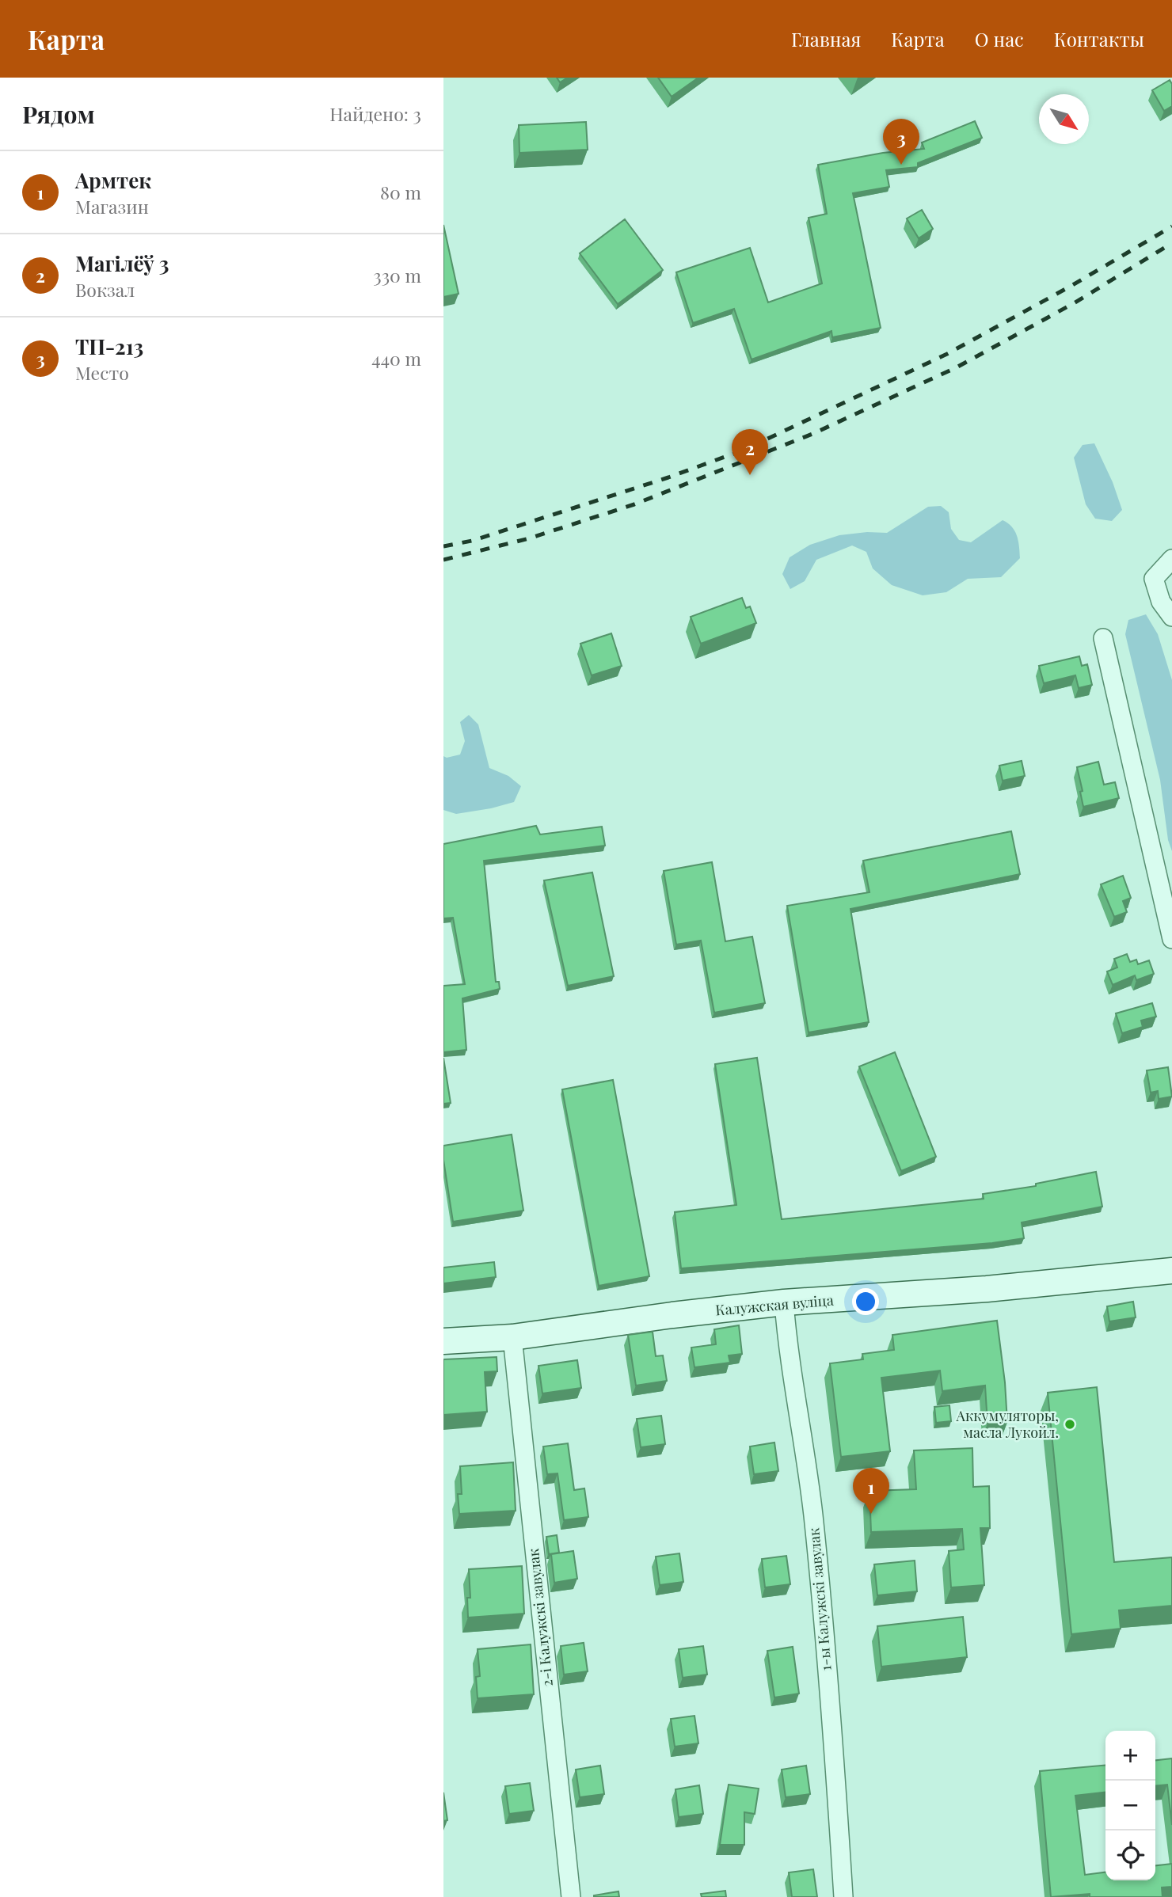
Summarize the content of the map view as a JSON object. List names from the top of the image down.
{
  "streets": {
    "street": ["Калужская вуліца", "1-ы Калужскі завулак", "2-і Калужскі завулак"]
  },
  "crossings": [
    ["Калужская вуліца", "1-ы Калужскі завулак"],
    ["Калужская вуліца", "2-і Калужскі завулак"]
  ],
  "places": ["Аккумуляторы, масла Лукойл."],
  "north": "bottom right",
  "page": {
    "header": "Карта",
    "nav": [
      "Главная",
      "Карта",
      "О нас",
      "Контакты"
    ],
    "heading": ["Рядом", "Найдено: 3"],
    "pins": ["3", "2", "1"],
    "list": [
      {
        "mark": "1",
        "name": "Армтек",
        "note": "Магазин",
        "value": "80 m"
      },
      {
        "mark": "2",
        "name": "Магілёў 3",
        "note": "Вокзал",
        "value": "330 m"
      },
      {
        "mark": "3",
        "name": "ТП-213",
        "note": "Место",
        "value": "440 m"
      }
    ],
    "map_buttons": ["+", "−"]
  }
}
